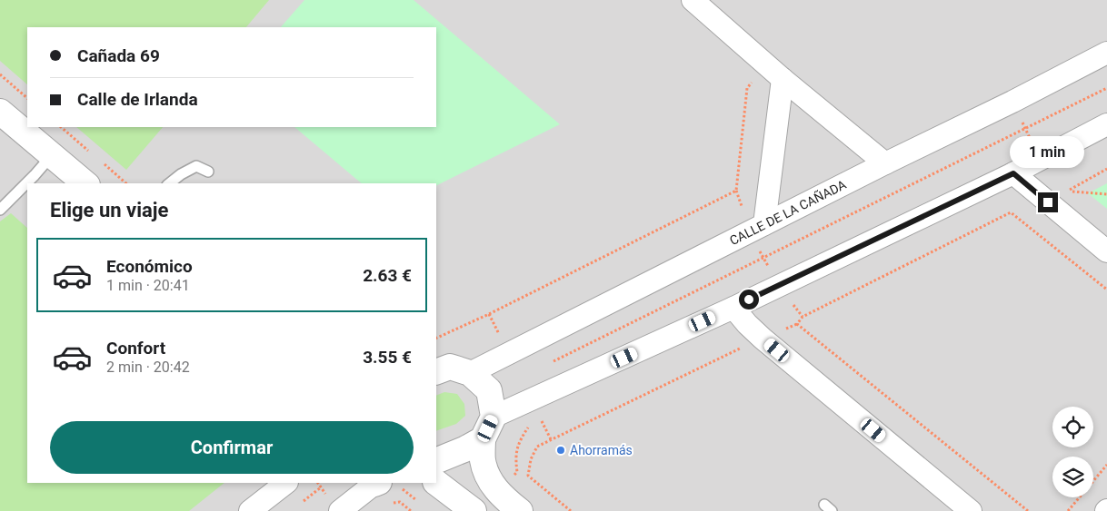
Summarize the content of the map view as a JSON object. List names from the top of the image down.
{
  "streets": {
    "street": ["CALLE DE LA CAÑADA"]
  },
  "places": ["Ahorramás"],
  "page": {
    "banner": ["Cañada 69", "Calle de Irlanda"],
    "bubble": "1 min",
    "heading": "Elige un viaje",
    "list": [
      {
        "name": "Económico",
        "note": "1 min · 20:41",
        "value": "2.63 €"
      },
      {
        "name": "Confort",
        "note": "2 min · 20:42",
        "value": "3.55 €"
      }
    ],
    "buttons": "Confirmar"
  }
}
